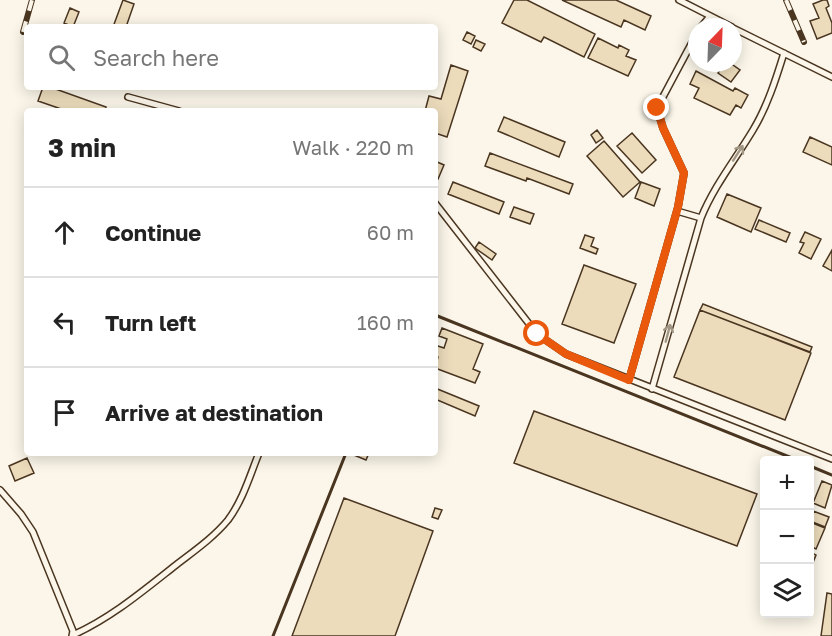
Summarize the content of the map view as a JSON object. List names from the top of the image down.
{
  "north": "top right",
  "page": {
    "search": "Search here",
    "heading": ["3 min", "Walk · 220 m"],
    "list": [
      ["Continue", "60 m"],
      ["Turn left", "160 m"],
      "Arrive at destination"
    ],
    "map_buttons": ["+", "−"]
  }
}
